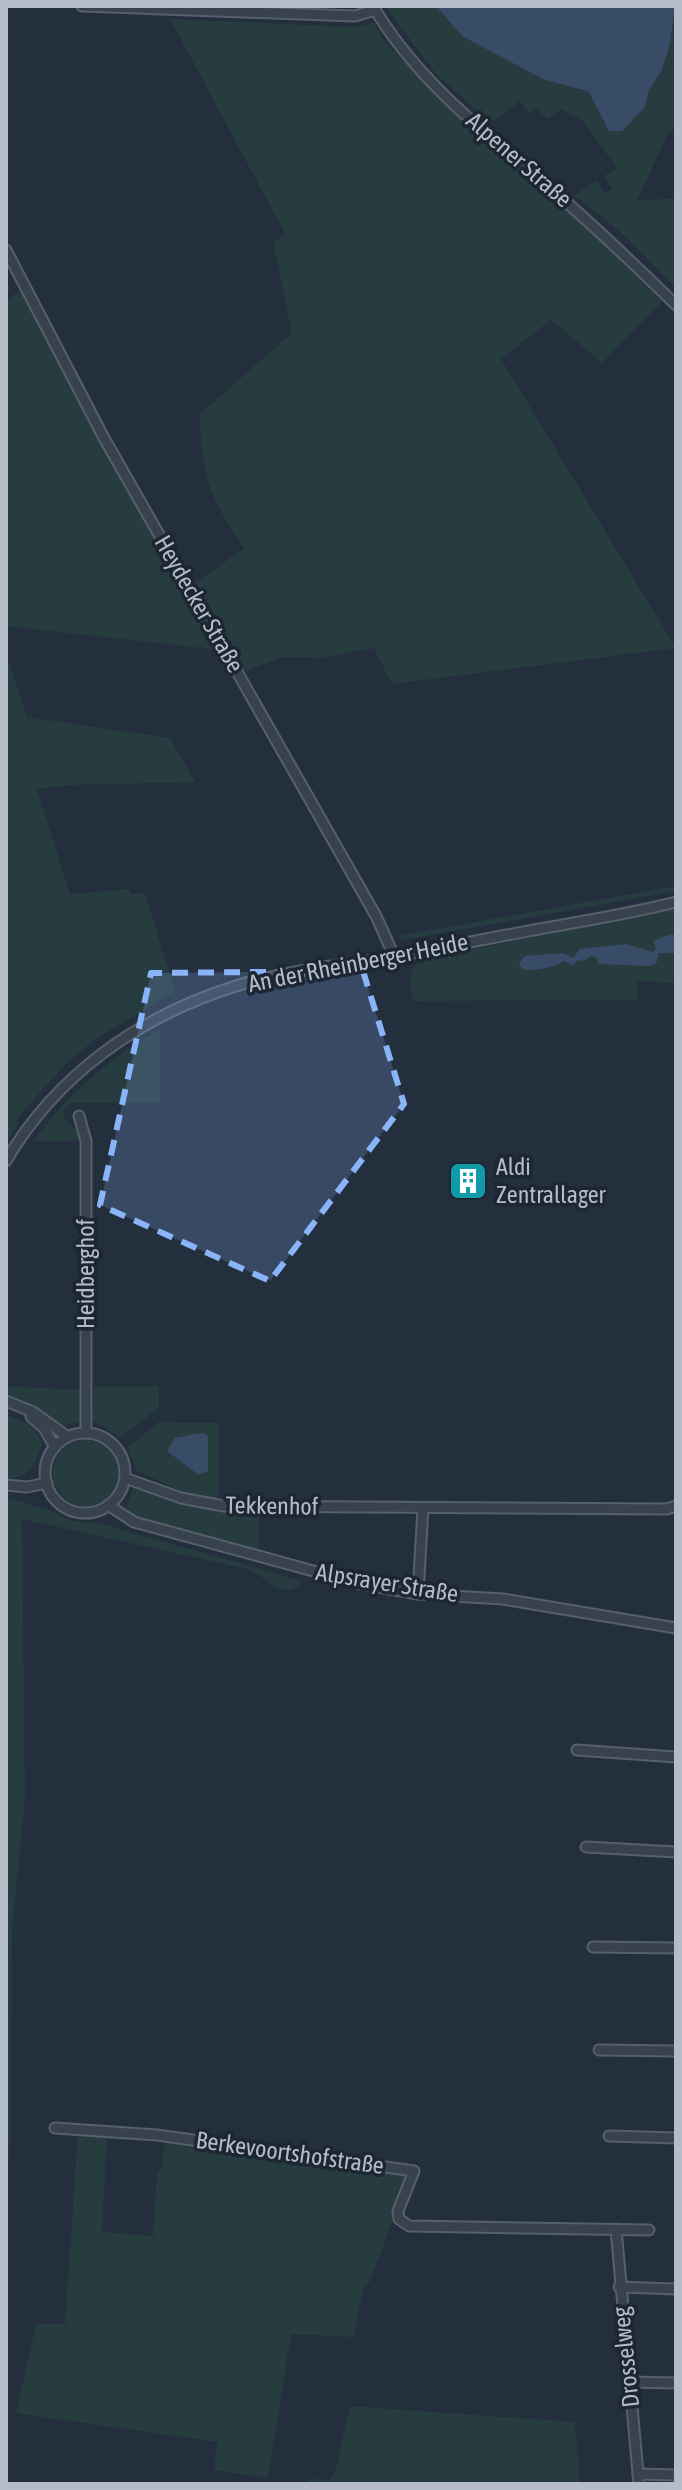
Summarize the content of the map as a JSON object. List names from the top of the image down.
{
  "streets": {
    "street": [
      "Alpener Straße",
      "Heydecker Straße",
      "An der Rheinberger Heide",
      "Heidberghof",
      "Tekkenhof",
      "Alpsrayer Straße",
      "Berkevoortshofstraße",
      "Drosselweg"
    ]
  },
  "crossings": [
    ["Heydecker Straße", "An der Rheinberger Heide"],
    ["Heidberghof", "Tekkenhof"],
    ["Heidberghof", "Alpsrayer Straße"],
    ["Tekkenhof", "Alpsrayer Straße"],
    ["Berkevoortshofstraße", "Drosselweg"]
  ],
  "places": {
    "building": ["Aldi Zentrallager"]
  }
}
